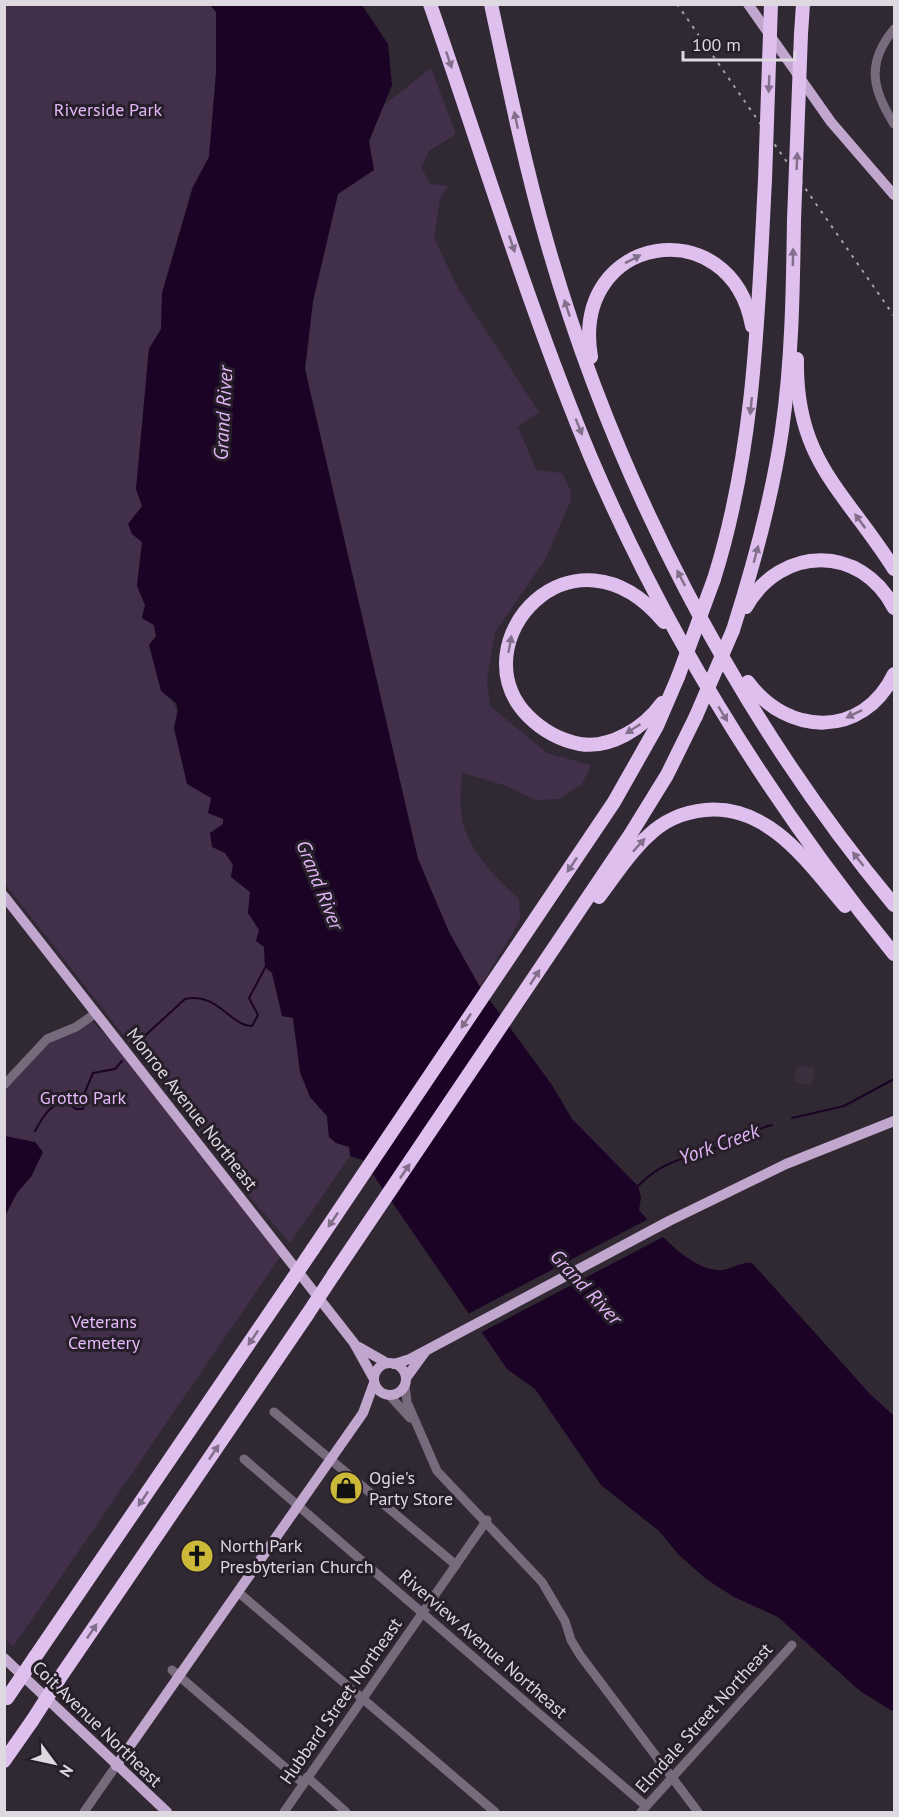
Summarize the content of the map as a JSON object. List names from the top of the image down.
{
  "streets": {
    "main road": ["Monroe Avenue Northeast", "Coit Avenue Northeast"],
    "street": ["Riverview Avenue Northeast", "Hubbard Street Northeast", "Elmdale Street Northeast"]
  },
  "crossings": [
    ["Riverview Avenue Northeast", "Hubbard Street Northeast"],
    ["Riverview Avenue Northeast", "Elmdale Street Northeast"]
  ],
  "water": ["Grand River", "York Creek"],
  "parks": ["Riverside Park", "Grotto Park", "Veterans Cemetery"],
  "places": {
    "shop": ["Ogie's Party Store"],
    "church": ["North Park Presbyterian Church"]
  },
  "scale_bar": "100 m",
  "north": "bottom right"
}
